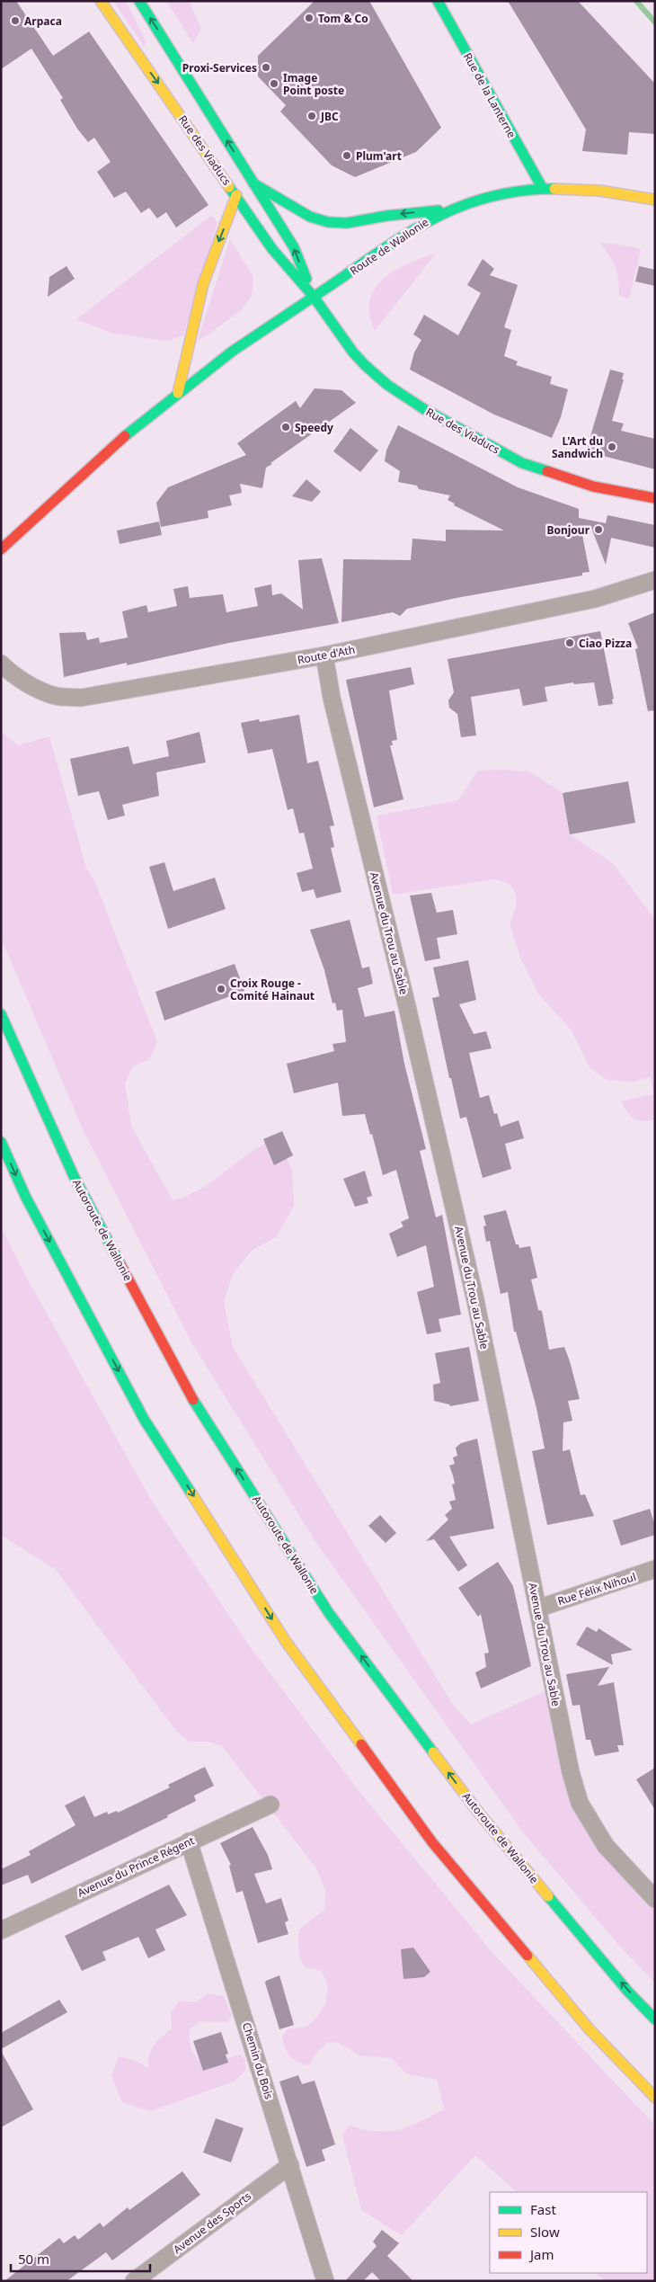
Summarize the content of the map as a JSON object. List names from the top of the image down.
{
  "streets": {
    "main road": [
      "Rue de la Lanterne",
      "Rue des Viaducs",
      "Route de Wallonie",
      "Autoroute de Wallonie"
    ],
    "street": [
      "Route d'Ath",
      "Avenue du Trou au Sable",
      "Rue Félix Nihoul",
      "Avenue du Prince Régent",
      "Chemin du Bois",
      "Avenue des Sports"
    ]
  },
  "crossings": [
    ["Rue de la Lanterne", "Route de Wallonie"],
    ["Rue des Viaducs", "Route de Wallonie"],
    ["Route d'Ath", "Avenue du Trou au Sable"],
    ["Avenue du Trou au Sable", "Rue Félix Nihoul"],
    ["Avenue du Prince Régent", "Chemin du Bois"],
    ["Chemin du Bois", "Avenue des Sports"]
  ],
  "places": [
    "Tom & Co",
    "Arpaca",
    "Proxi-Services",
    "Image Point poste",
    "JBC",
    "Plum'art",
    "Speedy",
    "L'Art du Sandwich",
    "Bonjour",
    "Ciao Pizza",
    "Croix Rouge - Comité Hainaut"
  ],
  "legend": ["Fast", "Slow", "Jam"],
  "scale_bar": "50 m"
}
